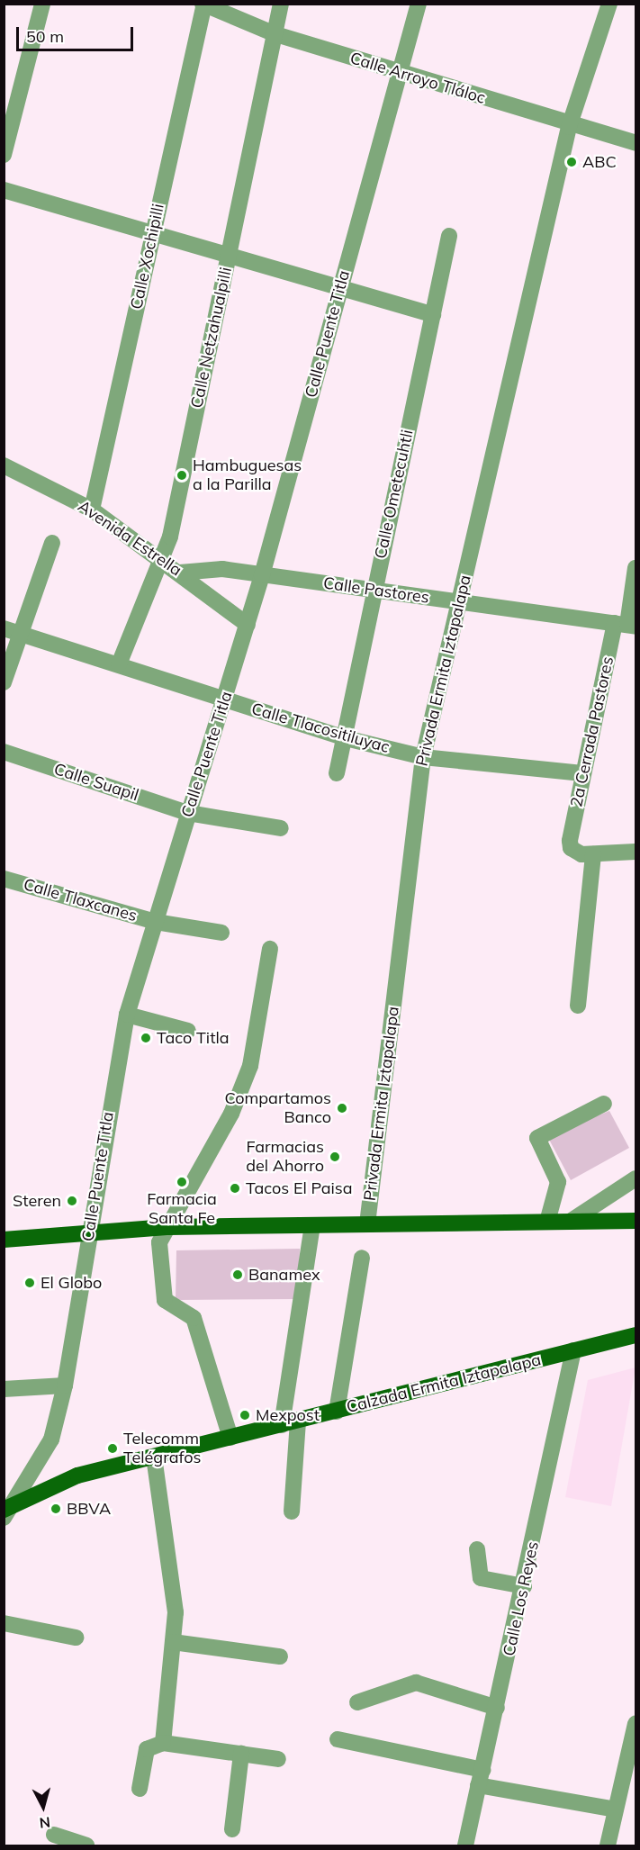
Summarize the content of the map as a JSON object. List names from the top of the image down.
{
  "streets": {
    "main road": ["Calzada Ermita Iztapalapa"],
    "street": [
      "Calle Arroyo Tláloc",
      "Calle Xochipilli",
      "Calle Puente Titla",
      "Calle Netzahualpilli",
      "Calle Ometecuhtli",
      "Avenida Estrella",
      "Calle Pastores",
      "Privada Ermita Iztapalapa",
      "Calle Tlacositiluyac",
      "2a Cerrada Pastores",
      "Calle Suapil",
      "Calle Tlaxcanes",
      "Calle Los Reyes"
    ]
  },
  "crossings": [
    ["Calle Arroyo Tláloc", "Calle Xochipilli"],
    ["Calle Arroyo Tláloc", "Calle Puente Titla"],
    ["Calle Arroyo Tláloc", "Calle Netzahualpilli"],
    ["Calle Arroyo Tláloc", "Privada Ermita Iztapalapa"],
    ["Calle Xochipilli", "Avenida Estrella"],
    ["Calle Puente Titla", "Avenida Estrella"],
    ["Calle Puente Titla", "Calle Pastores"],
    ["Calle Puente Titla", "Calle Tlacositiluyac"],
    ["Calle Puente Titla", "Calle Suapil"],
    ["Calle Puente Titla", "Calle Tlaxcanes"],
    ["Calle Puente Titla", "Calzada Ermita Iztapalapa"],
    ["Calle Netzahualpilli", "Avenida Estrella"],
    ["Calle Netzahualpilli", "Calle Tlacositiluyac"],
    ["Calle Ometecuhtli", "Calle Pastores"],
    ["Calle Ometecuhtli", "Calle Tlacositiluyac"],
    ["Avenida Estrella", "Calle Pastores"],
    ["Calle Pastores", "Privada Ermita Iztapalapa"],
    ["Calle Pastores", "2a Cerrada Pastores"],
    ["Privada Ermita Iztapalapa", "Calle Tlacositiluyac"],
    ["Calle Tlacositiluyac", "2a Cerrada Pastores"],
    ["Calzada Ermita Iztapalapa", "Calle Los Reyes"]
  ],
  "places": [
    "ABC",
    "Hambuguesas a la Parilla",
    "Taco Titla",
    "Compartamos Banco",
    "Farmacias del Ahorro",
    "Farmacia Santa Fe",
    "Tacos El Paisa",
    "Steren",
    "Banamex",
    "El Globo",
    "Mexpost",
    "Telecomm Telégrafos",
    "BBVA"
  ],
  "scale_bar": "50 m",
  "north": "bottom"
}
